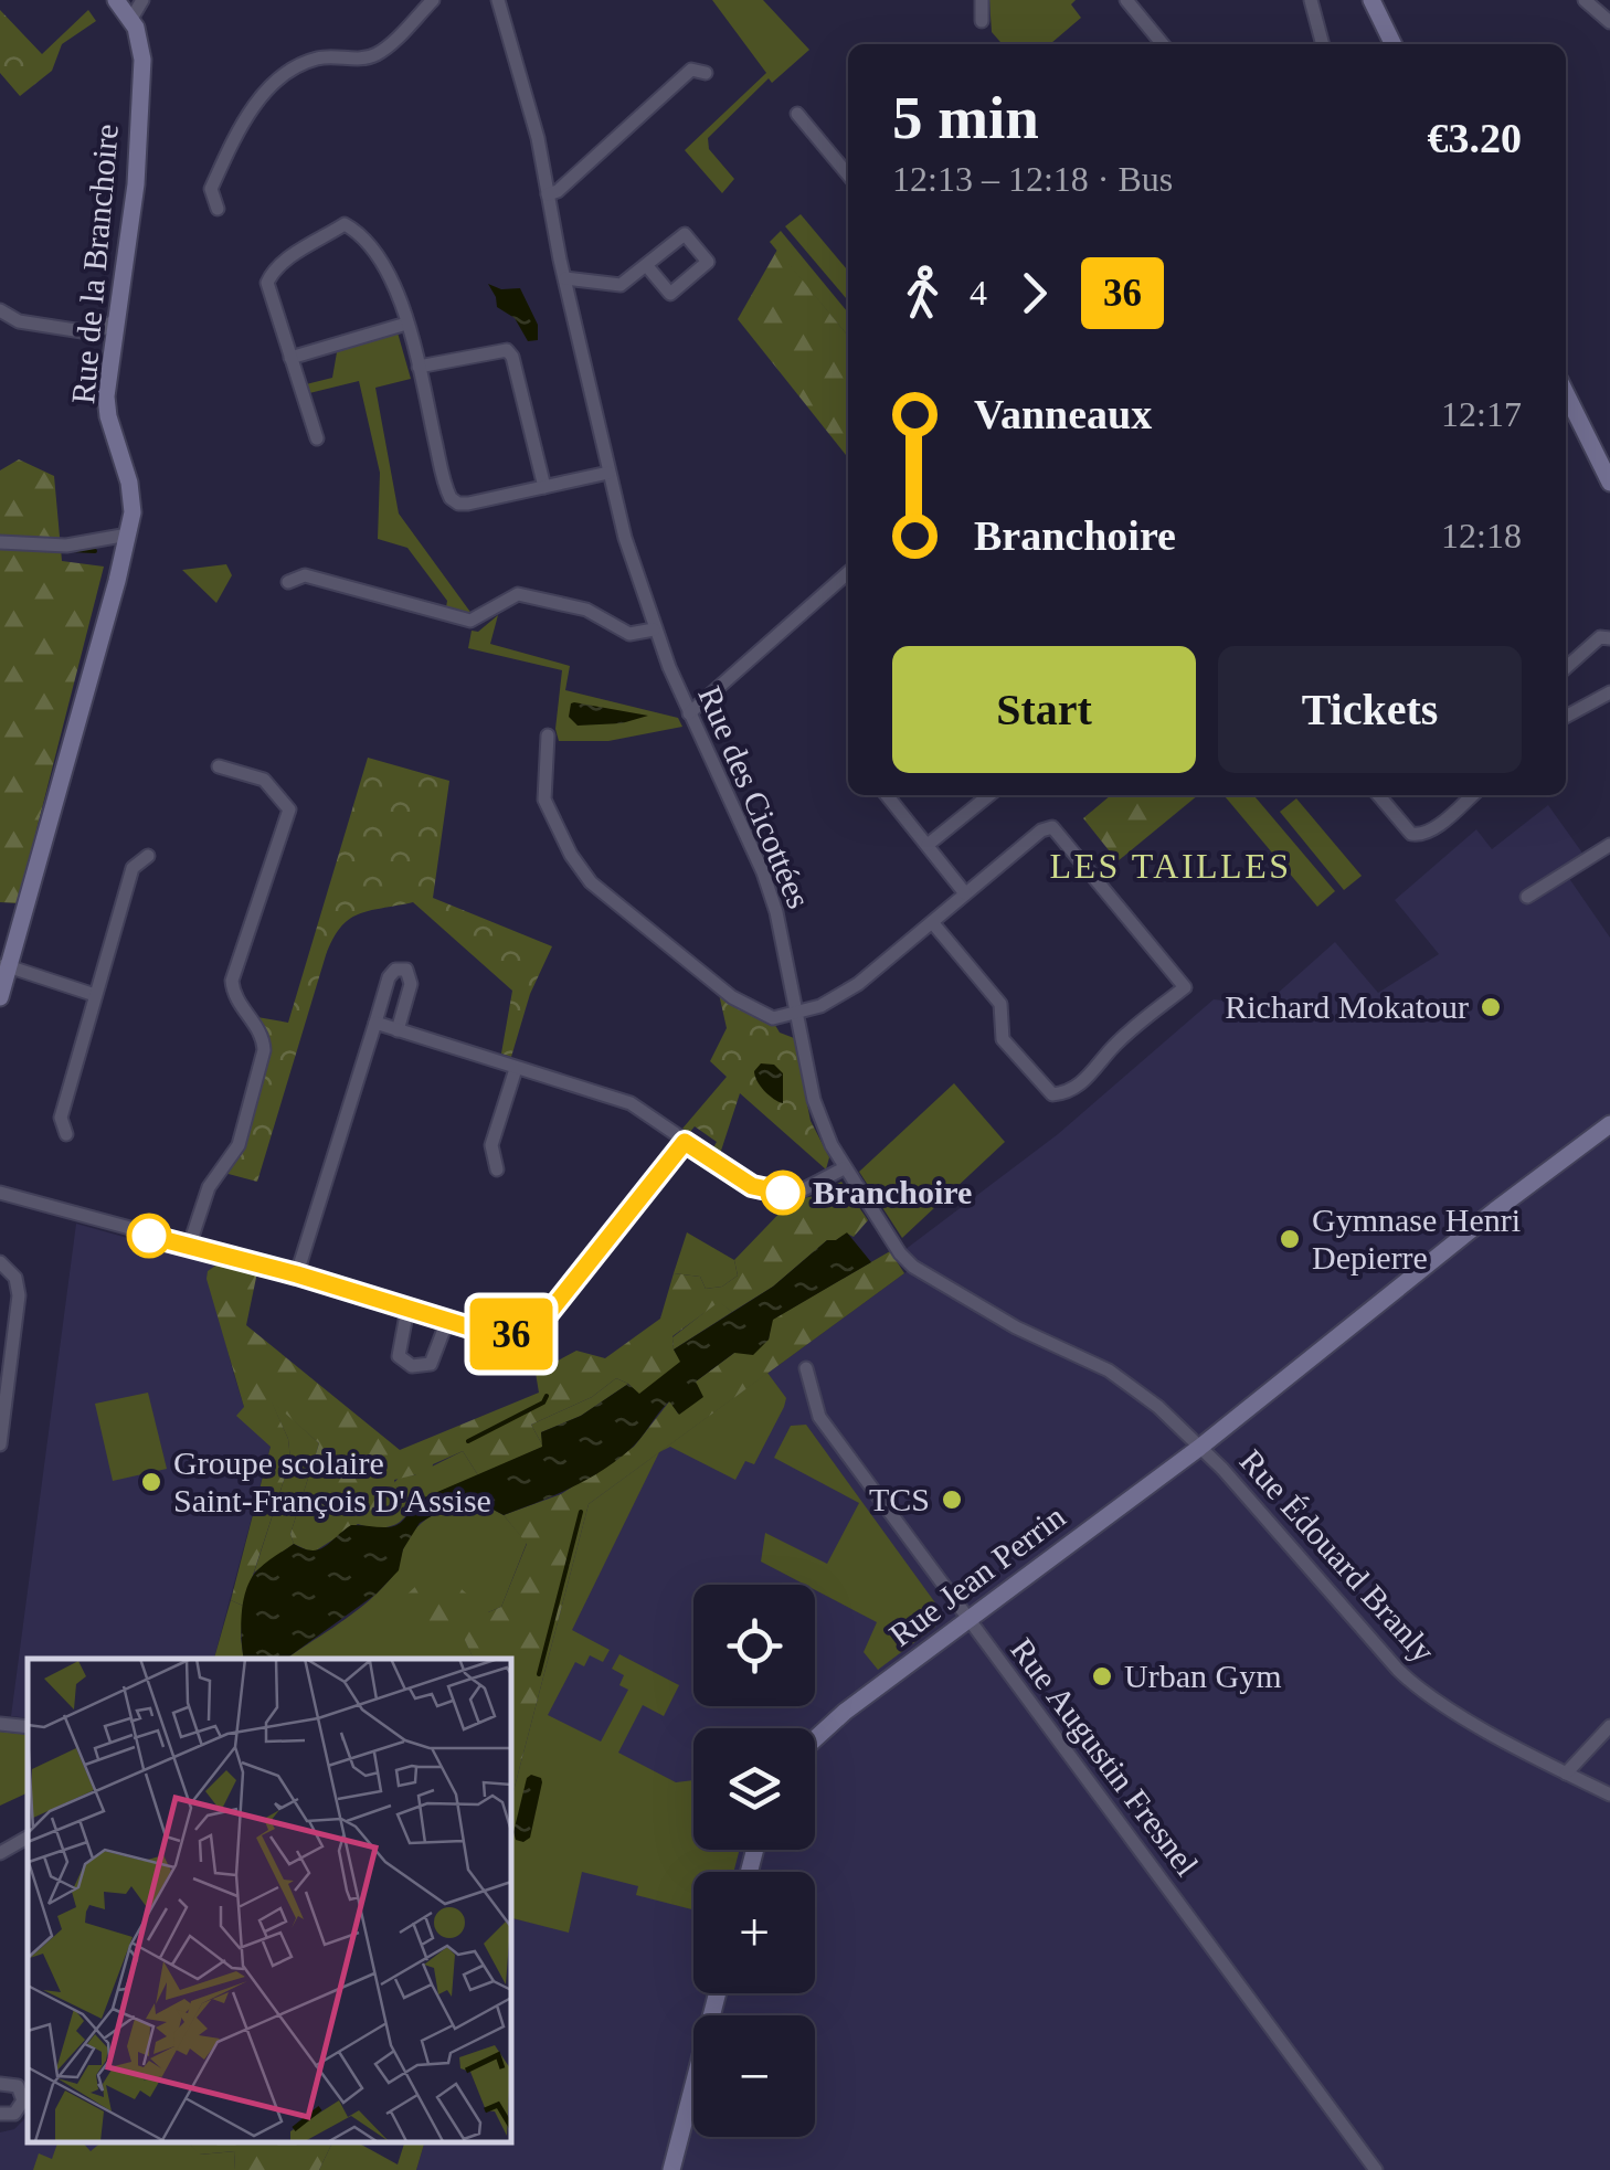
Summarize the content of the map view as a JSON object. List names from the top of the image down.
{
  "streets": {
    "street": [
      "Rue de la Branchoire",
      "Rue des Cicottées",
      "Rue Édouard Branly",
      "Rue Jean Perrin",
      "Rue Augustin Fresnel"
    ]
  },
  "crossings": [
    ["Rue des Cicottées", "Rue Édouard Branly"],
    ["Rue des Cicottées", "Rue Jean Perrin"],
    ["Rue Édouard Branly", "Rue Jean Perrin"],
    ["Rue Jean Perrin", "Rue Augustin Fresnel"]
  ],
  "districts": ["LES TAILLES"],
  "places": [
    "Richard Mokatour",
    "Branchoire",
    "Gymnase Henri Depierre",
    "Groupe scolaire Saint-François D'Assise",
    "TCS",
    "Urban Gym"
  ],
  "lines": ["bus line 36"],
  "page": {
    "on_map": "36",
    "heading": ["5 min", "12:13 – 12:18 · Bus", "€3.20"],
    "legs": ["4", "36"],
    "list": [
      {
        "name": "Vanneaux",
        "value": "12:17"
      },
      {
        "name": "Branchoire",
        "value": "12:18"
      }
    ],
    "buttons": ["Start", "Tickets"],
    "map_buttons": ["+", "−"]
  }
}
